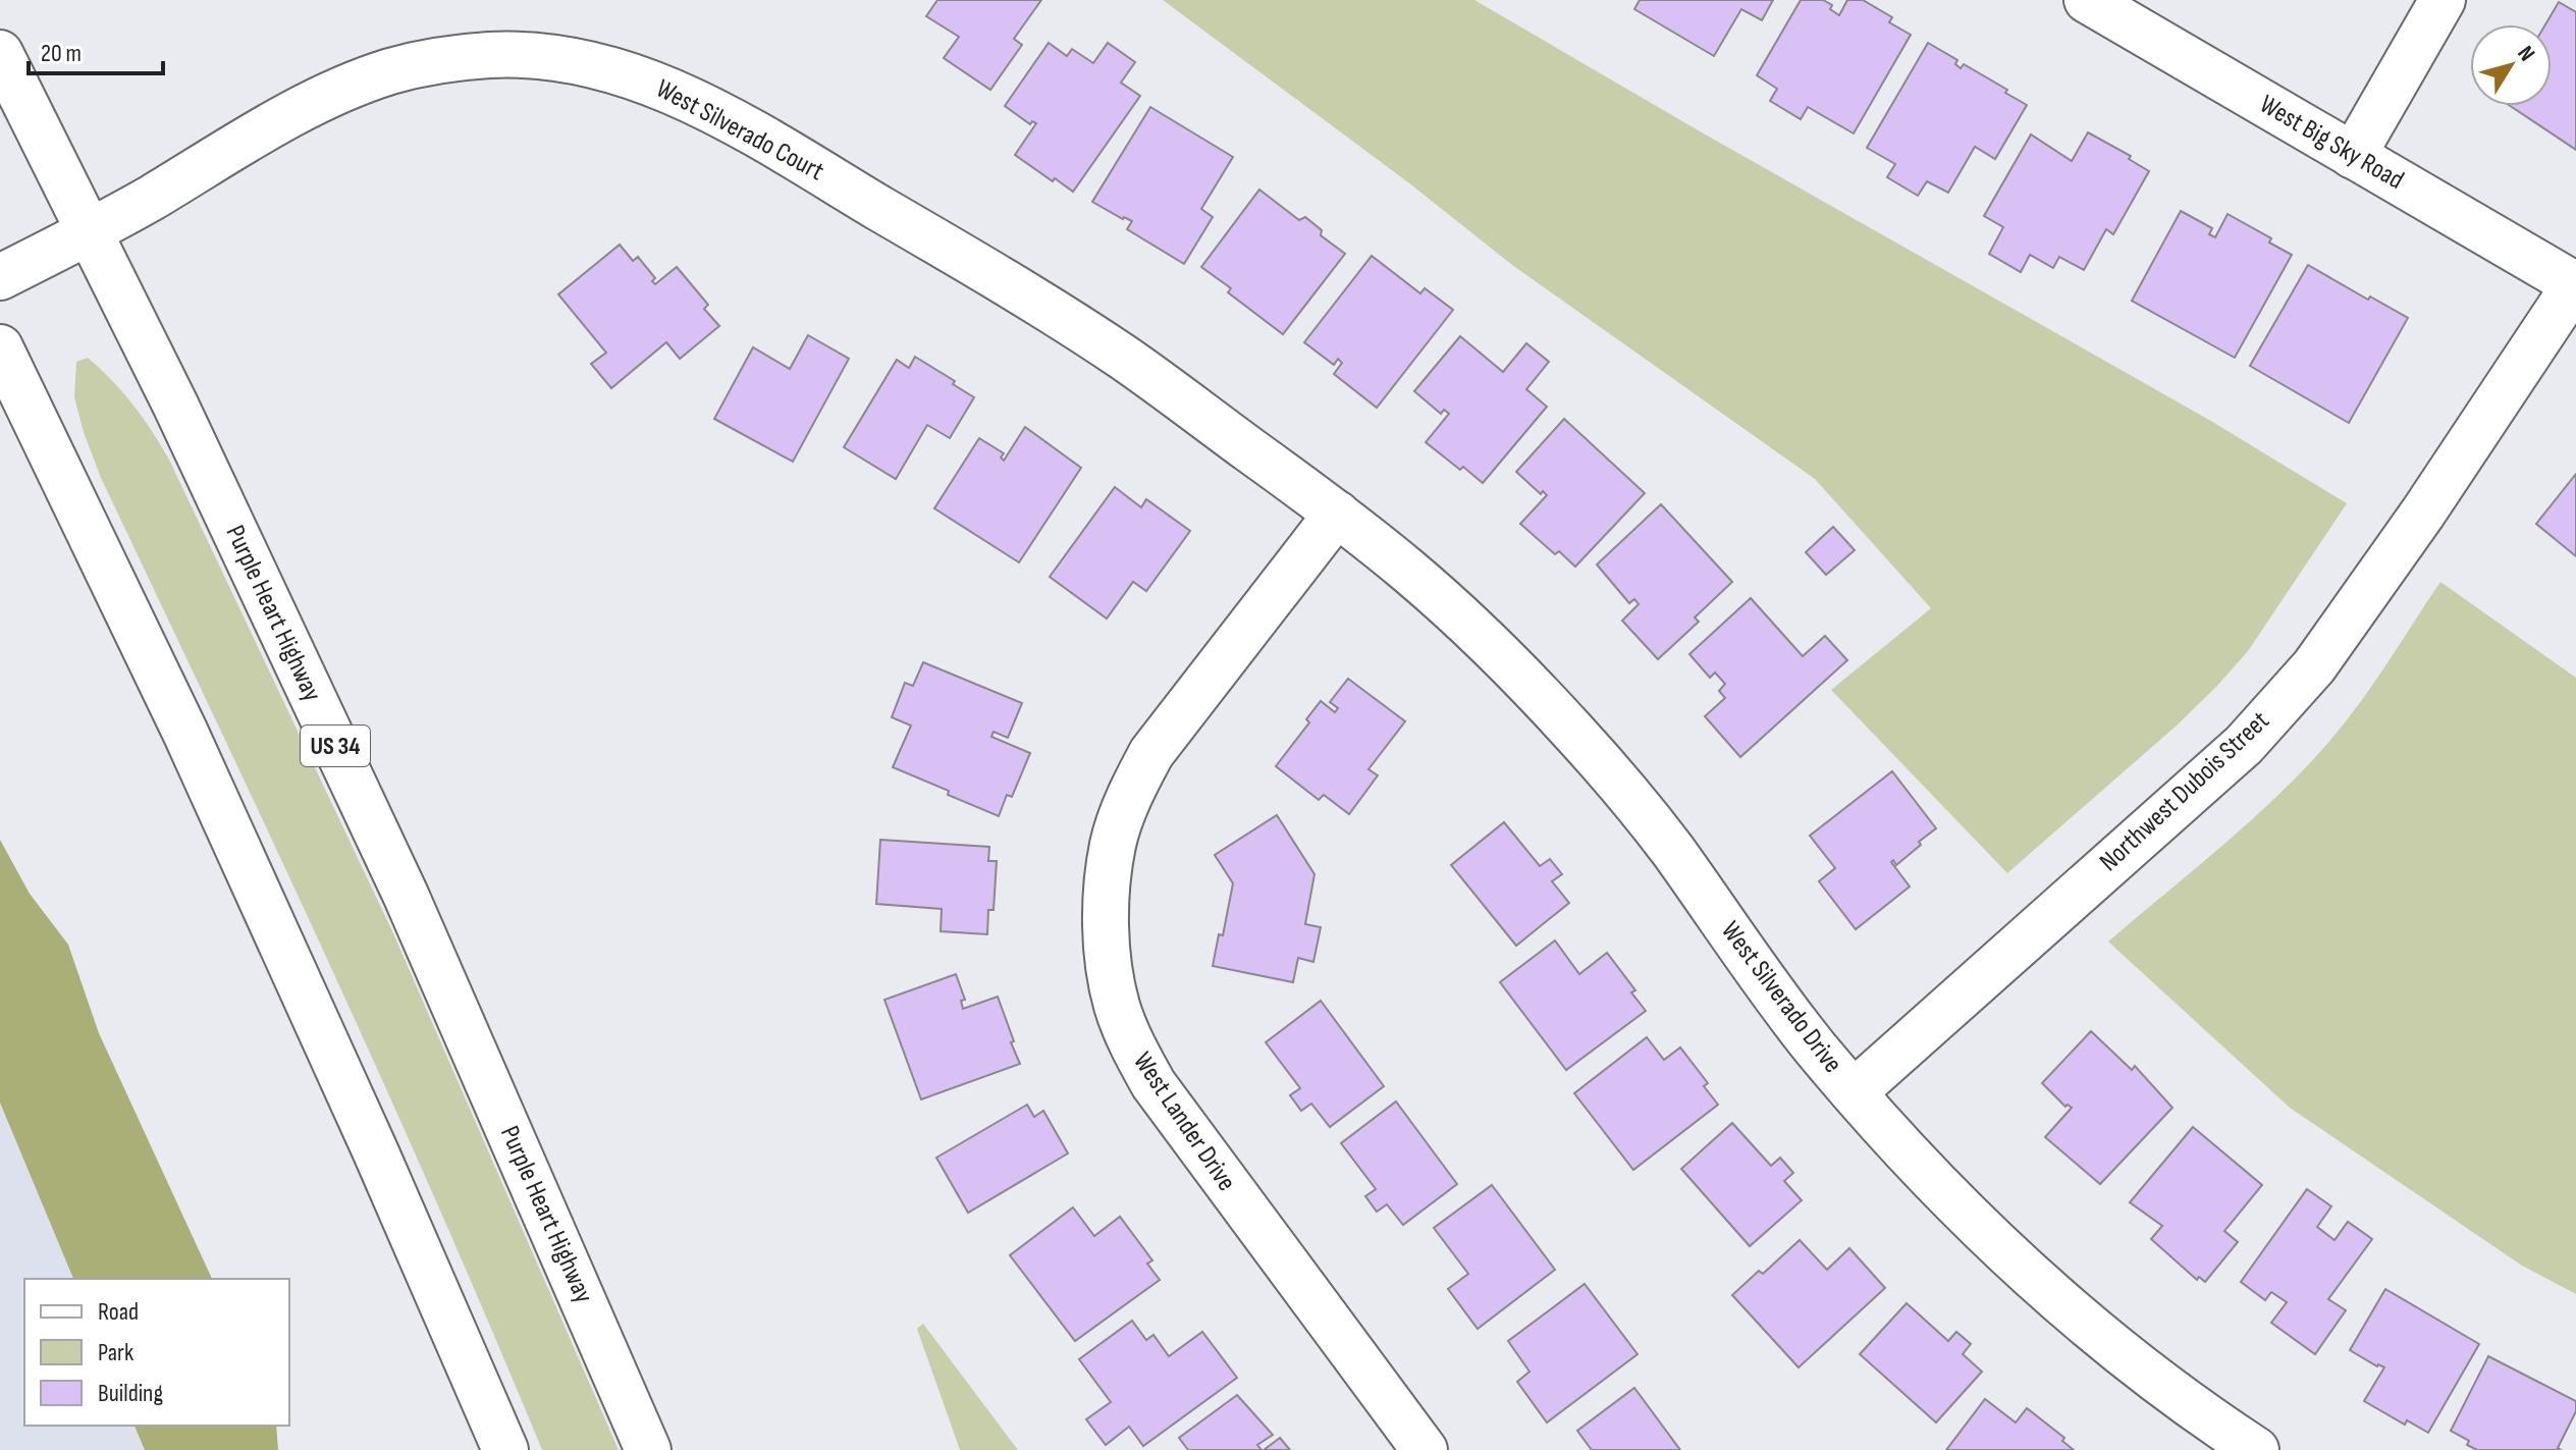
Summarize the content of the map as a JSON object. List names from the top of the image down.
{
  "streets": {
    "street": [
      "West Silverado Court",
      "West Big Sky Road",
      "Purple Heart Highway",
      "US 34",
      "Northwest Dubois Street",
      "West Silverado Drive",
      "West Lander Drive"
    ]
  },
  "crossings": [
    ["West Silverado Court", "Purple Heart Highway"],
    ["West Silverado Court", "West Silverado Drive"],
    ["West Silverado Court", "West Lander Drive"],
    ["West Big Sky Road", "Northwest Dubois Street"],
    ["Northwest Dubois Street", "West Silverado Drive"],
    ["West Silverado Drive", "West Lander Drive"]
  ],
  "legend": ["Road", "Park", "Building"],
  "scale_bar": "20 m",
  "north": "top right"
}
